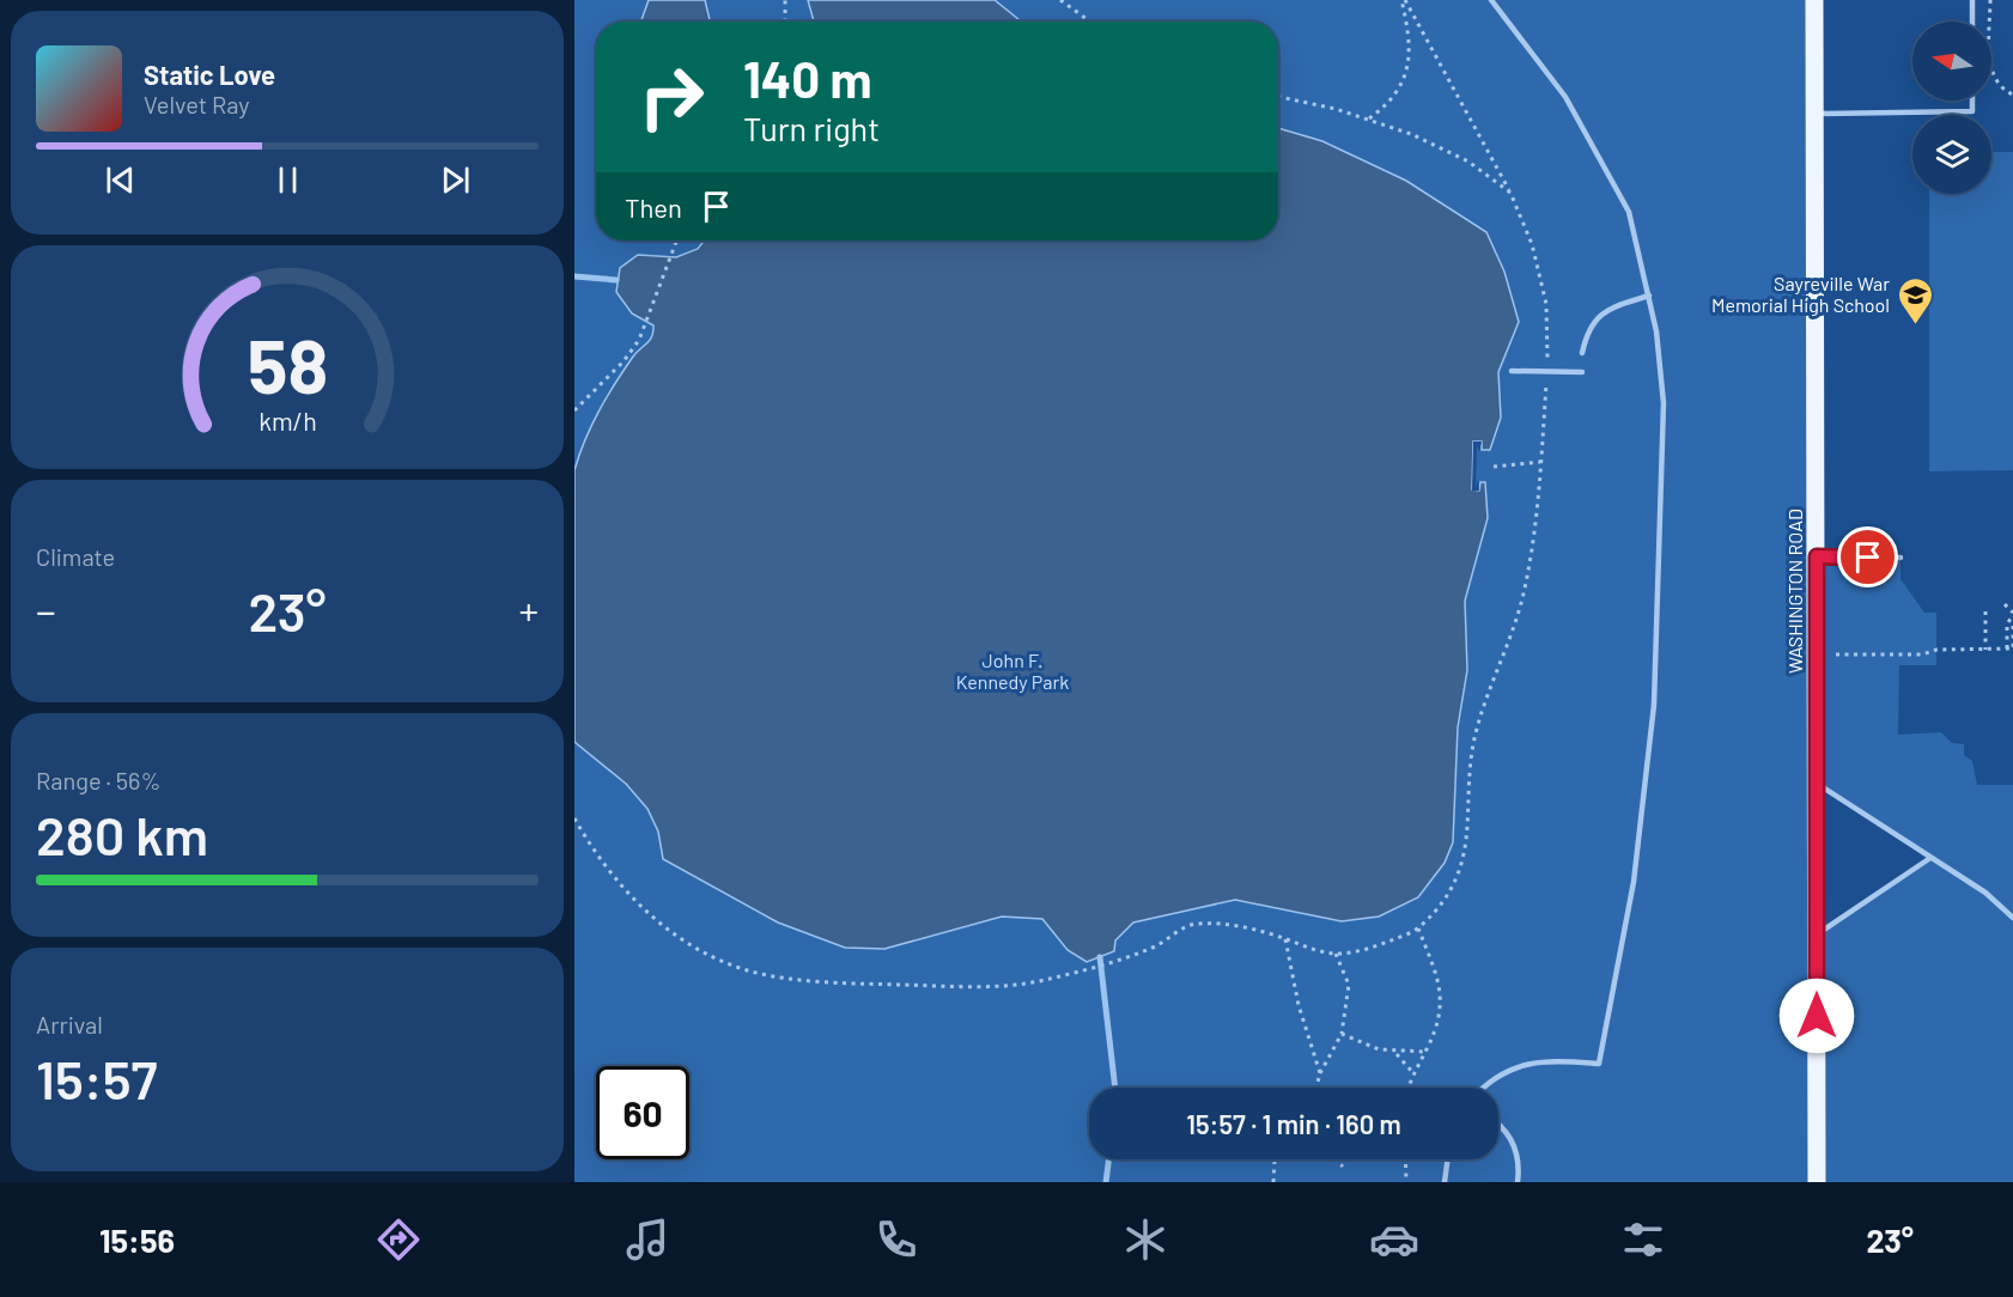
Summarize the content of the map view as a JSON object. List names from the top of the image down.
{
  "streets": {
    "main road": ["WASHINGTON ROAD"]
  },
  "parks": ["John F. Kennedy Park"],
  "places": {
    "school or university": ["Sayreville War Memorial High School"]
  },
  "north": "left",
  "page": {
    "turn": ["140 m", "Turn right"],
    "song": ["Static Love", "Velvet Ray"],
    "then": "Then",
    "tile": [
      "Climate",
      ["Range · 56%", "280 km"],
      ["Arrival", "15:57"]
    ],
    "heat": ["−", "23°", "+"],
    "limit": "60",
    "trip": "15:57 · 1 min · 160 m",
    "tabs": ["15:56", "23°"],
    "gauge": ["58", "km/h"]
  }
}
